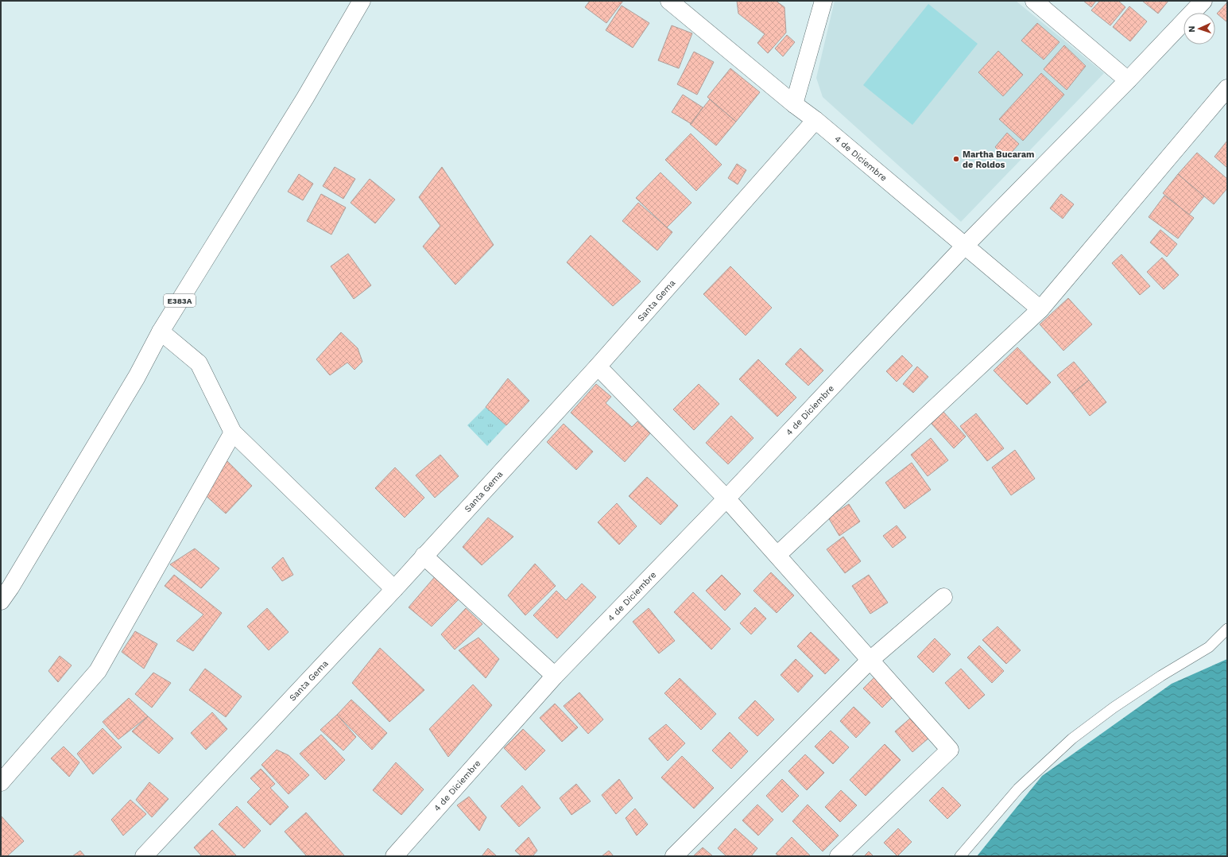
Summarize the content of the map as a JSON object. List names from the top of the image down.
{
  "streets": {
    "street": ["4 de Diciembre", "E383A", "Santa Gema"]
  },
  "crossings": [
    ["4 de Diciembre", "Santa Gema"]
  ],
  "places": ["Martha Bucaram de Roldos"],
  "north": "left"
}
